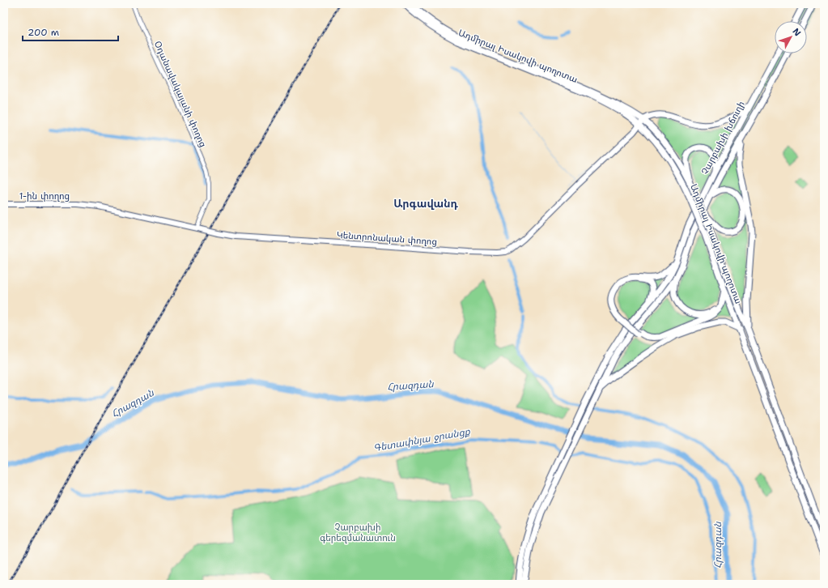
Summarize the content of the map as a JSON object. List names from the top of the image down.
{
  "streets": {
    "highway": ["Ադմիրալ Իսակովի պողոտա", "Չարբախի խճուղի"],
    "main road": ["1-ին փողոց", "Կենտրոնական փողոց"],
    "street": ["Օդանավակայանի փողոց"]
  },
  "crossings": [
    ["Ադմիրալ Իսակովի պողոտա", "Կենտրոնական փողոց"],
    ["Օդանավակայանի փողոց", "Կենտրոնական փողոց"],
    ["1-ին փողոց", "Կենտրոնական փողոց"]
  ],
  "districts": ["Արգավանդ"],
  "water": ["Հրազդան", "Գետափնյա ջրանցք"],
  "parks": ["Չարբախի գերեզմանատուն"],
  "scale_bar": "200 m",
  "north": "top right"
}
